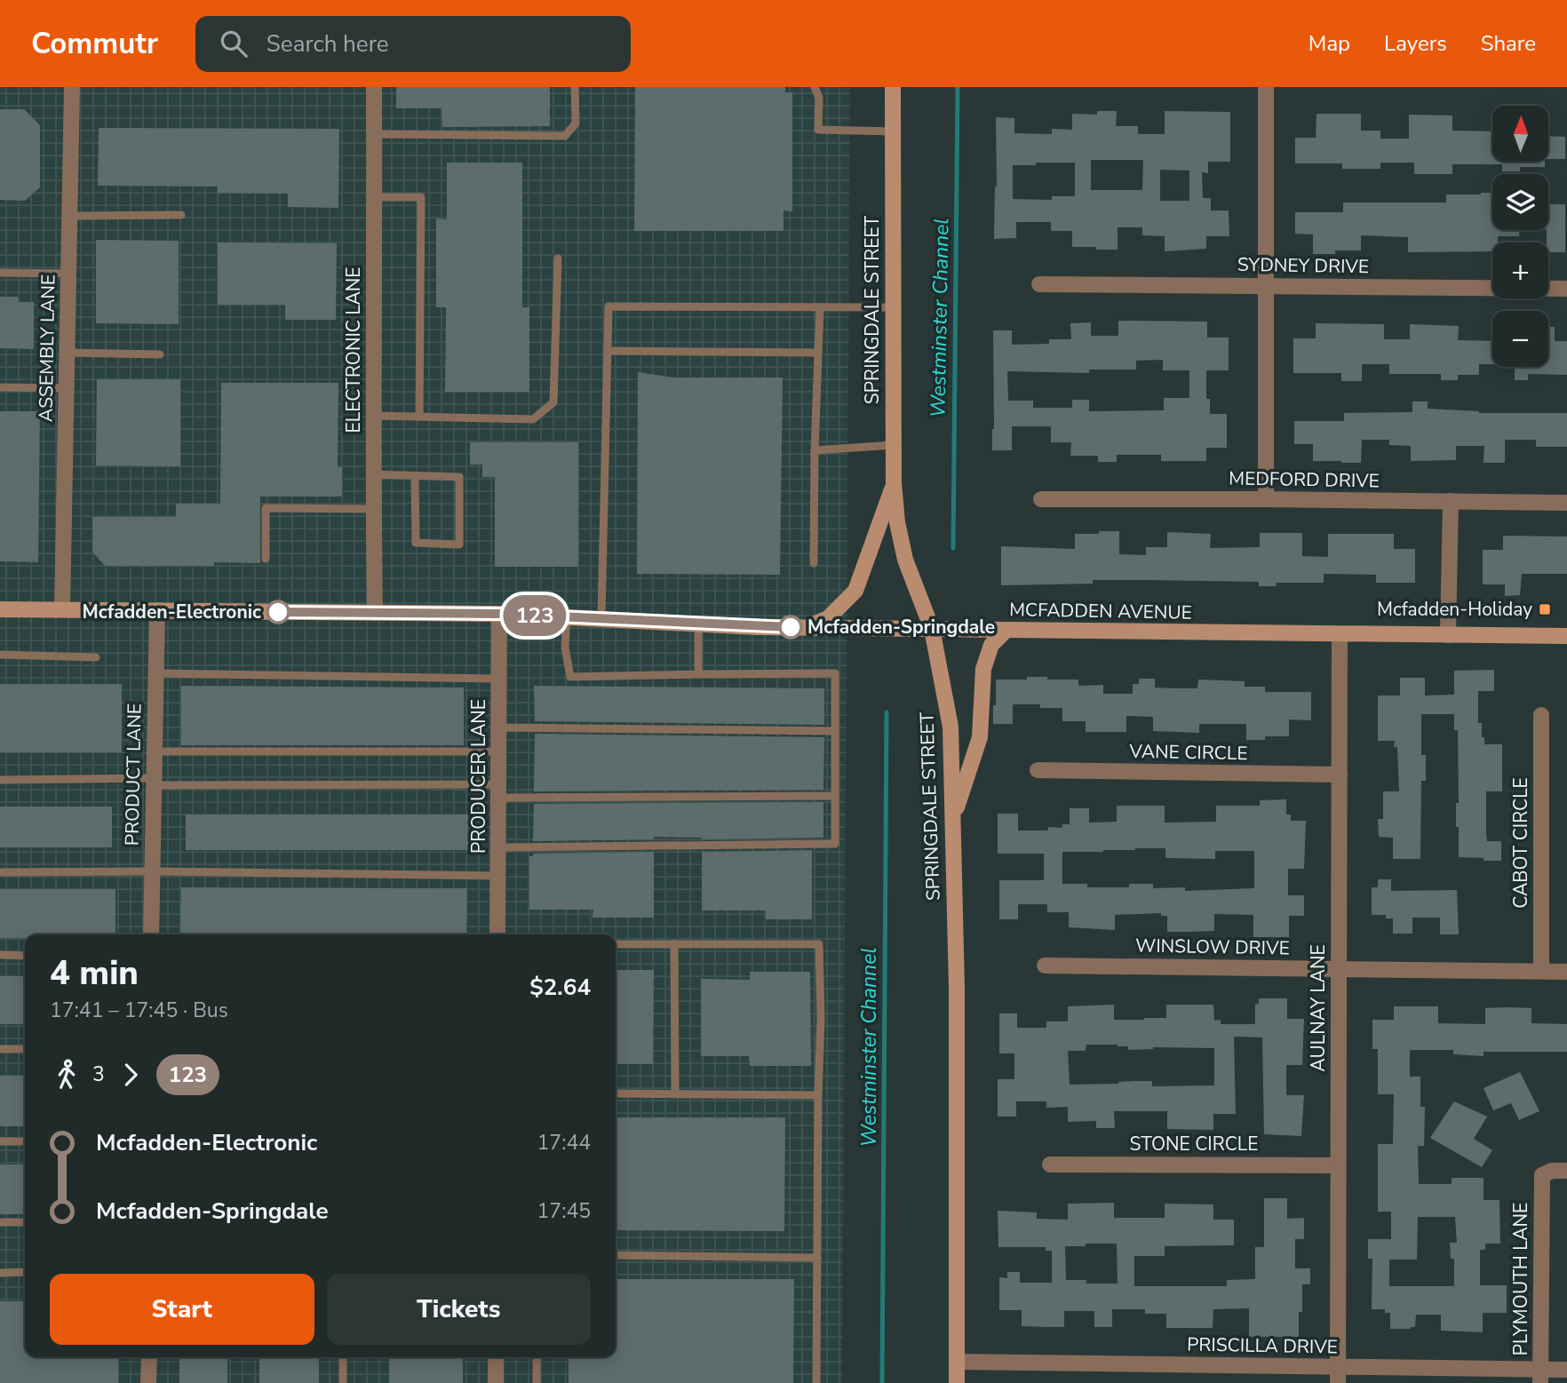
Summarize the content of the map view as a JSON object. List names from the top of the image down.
{
  "streets": {
    "main road": ["SPRINGDALE STREET", "MCFADDEN AVENUE"],
    "street": [
      "SYDNEY DRIVE",
      "ASSEMBLY LANE",
      "ELECTRONIC LANE",
      "MEDFORD DRIVE",
      "VANE CIRCLE",
      "PRODUCT LANE",
      "PRODUCER LANE",
      "CABOT CIRCLE",
      "WINSLOW DRIVE",
      "AULNAY LANE",
      "STONE CIRCLE",
      "PLYMOUTH LANE",
      "PRISCILLA DRIVE"
    ]
  },
  "crossings": [
    ["SPRINGDALE STREET", "MCFADDEN AVENUE"],
    ["SPRINGDALE STREET", "PRISCILLA DRIVE"],
    ["ASSEMBLY LANE", "MCFADDEN AVENUE"],
    ["ELECTRONIC LANE", "MCFADDEN AVENUE"],
    ["MCFADDEN AVENUE", "PRODUCT LANE"],
    ["MCFADDEN AVENUE", "PRODUCER LANE"],
    ["MCFADDEN AVENUE", "AULNAY LANE"],
    ["VANE CIRCLE", "AULNAY LANE"],
    ["CABOT CIRCLE", "WINSLOW DRIVE"],
    ["WINSLOW DRIVE", "AULNAY LANE"],
    ["AULNAY LANE", "STONE CIRCLE"],
    ["AULNAY LANE", "PRISCILLA DRIVE"],
    ["PLYMOUTH LANE", "PRISCILLA DRIVE"]
  ],
  "water": ["Westminster Channel"],
  "places": {
    "transit": ["Mcfadden-Holiday"],
    "other": ["Mcfadden-Electronic", "Mcfadden-Springdale"]
  },
  "lines": ["bus line 123"],
  "north": "top",
  "page": {
    "header": "Commutr",
    "search": "Search here",
    "nav": ["Map", "Layers", "Share"],
    "on_map": "123",
    "map_buttons": ["+", "−"],
    "heading": ["4 min", "17:41 – 17:45 · Bus", "$2.64"],
    "legs": ["3", "123"],
    "list": [
      {
        "name": "Mcfadden-Electronic",
        "value": "17:44"
      },
      {
        "name": "Mcfadden-Springdale",
        "value": "17:45"
      }
    ],
    "buttons": ["Start", "Tickets"]
  }
}
